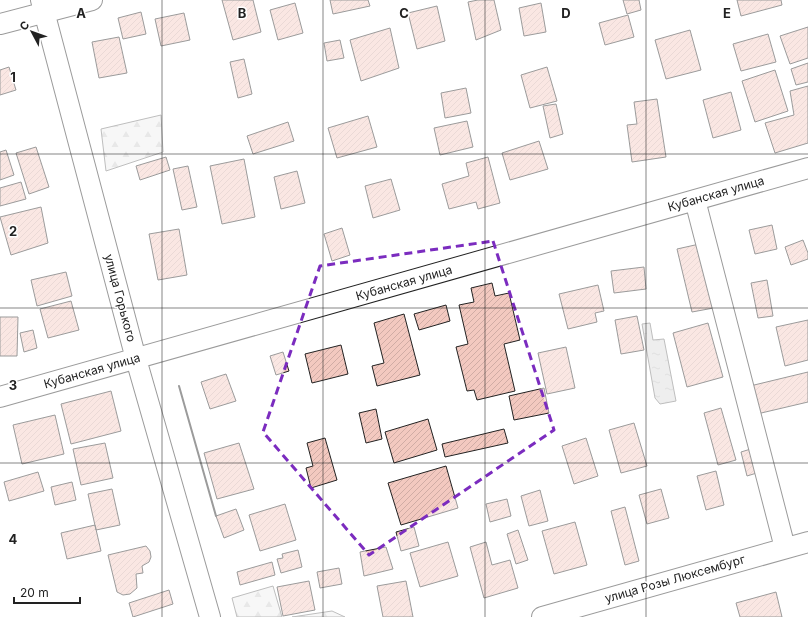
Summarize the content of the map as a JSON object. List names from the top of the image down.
{
  "streets": {
    "street": ["Кубанская улица", "улица Горького", "улица Розы Люксембург"]
  },
  "crossings": [
    ["Кубанская улица", "улица Горького"]
  ],
  "scale_bar": "20 m",
  "north": "top left",
  "grid": {
    "columns": [
      "A",
      "B",
      "C",
      "D",
      "E"
    ],
    "rows": [
      "1",
      "2",
      "3",
      "4"
    ]
  }
}
